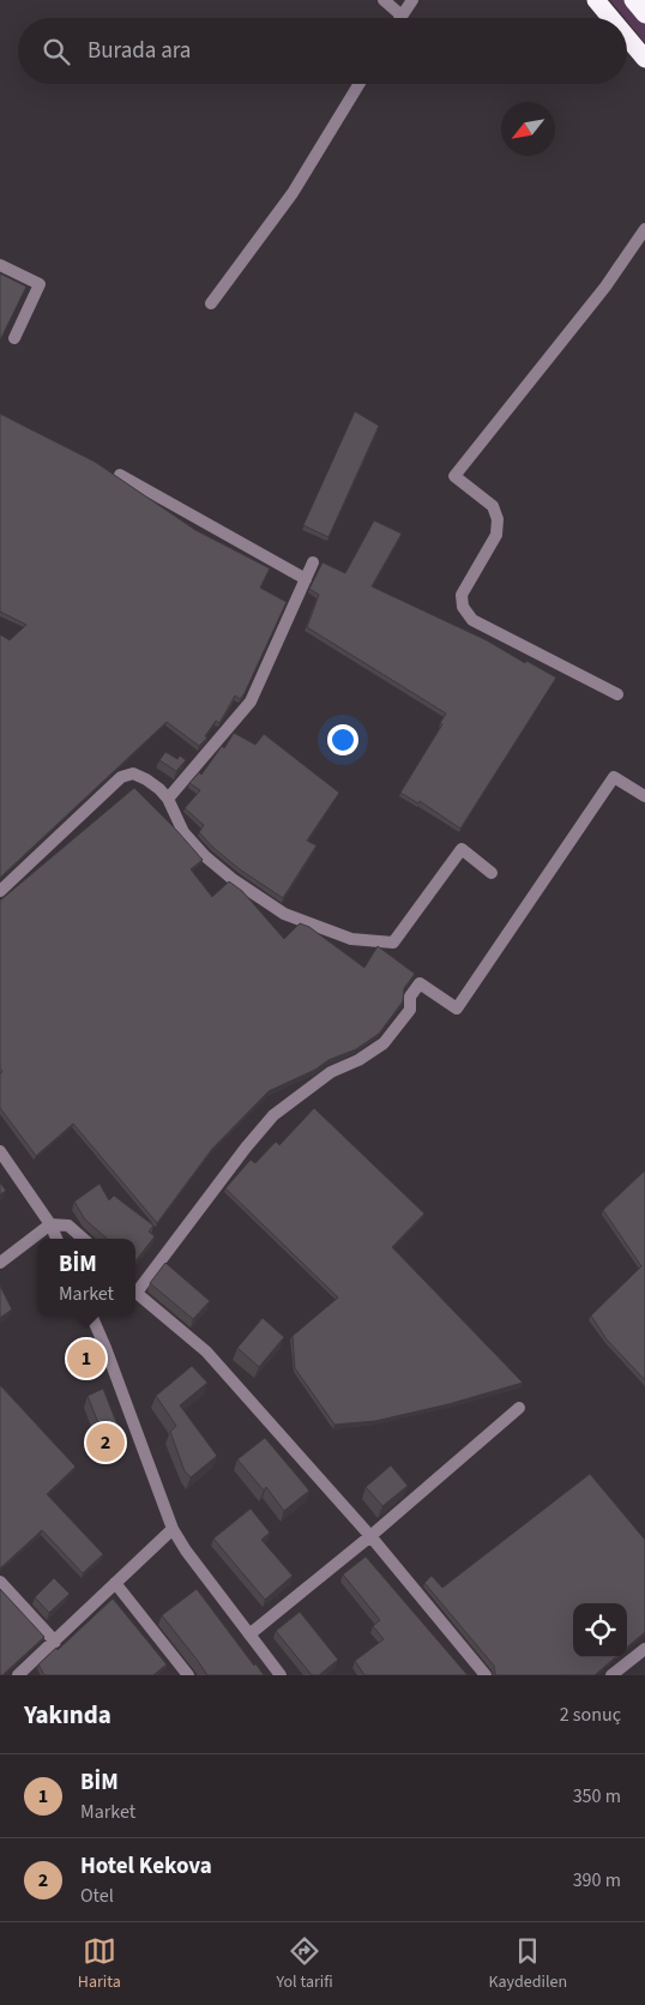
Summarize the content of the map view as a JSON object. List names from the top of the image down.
{
  "north": "bottom left",
  "page": {
    "search": "Burada ara",
    "popup": ["BİM", "Market"],
    "pins": ["1", "2"],
    "heading": ["Yakında", "2 sonuç"],
    "list": [
      {
        "mark": "1",
        "name": "BİM",
        "note": "Market",
        "value": "350 m"
      },
      {
        "mark": "2",
        "name": "Hotel Kekova",
        "note": "Otel",
        "value": "390 m"
      }
    ],
    "nav": ["Harita", "Yol tarifi", "Kaydedilen"]
  }
}
